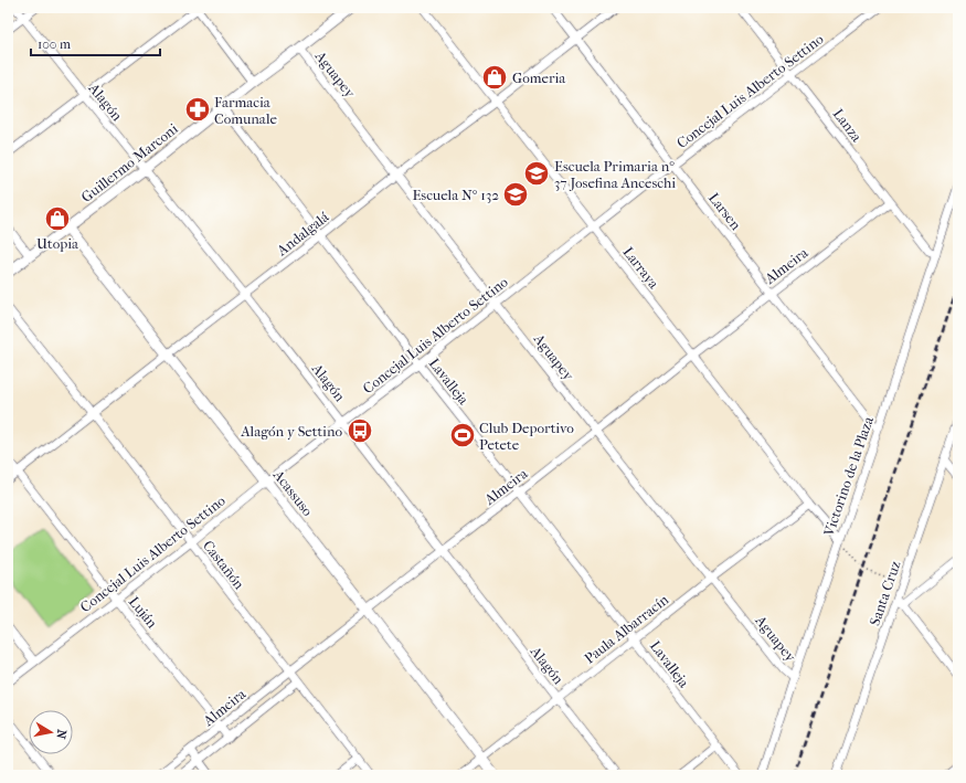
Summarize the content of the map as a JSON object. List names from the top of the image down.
{
  "streets": {
    "street": [
      "Aguapey",
      "Concejal Luis Alberto Settino",
      "Alagón",
      "Lanza",
      "Guillermo Marconi",
      "Larsen",
      "Andalgalá",
      "Almeira",
      "Larraya",
      "Lavalleja",
      "Victorino de la Plaza",
      "Acassuso",
      "Castañón",
      "Santa Cruz",
      "Luján",
      "Paula Albarracín"
    ]
  },
  "crossings": [
    ["Aguapey", "Concejal Luis Alberto Settino"],
    ["Aguapey", "Guillermo Marconi"],
    ["Aguapey", "Andalgalá"],
    ["Aguapey", "Almeira"],
    ["Aguapey", "Victorino de la Plaza"],
    ["Aguapey", "Paula Albarracín"],
    ["Concejal Luis Alberto Settino", "Alagón"],
    ["Concejal Luis Alberto Settino", "Lanza"],
    ["Concejal Luis Alberto Settino", "Larsen"],
    ["Concejal Luis Alberto Settino", "Larraya"],
    ["Concejal Luis Alberto Settino", "Lavalleja"],
    ["Concejal Luis Alberto Settino", "Acassuso"],
    ["Concejal Luis Alberto Settino", "Castañón"],
    ["Concejal Luis Alberto Settino", "Luján"],
    ["Alagón", "Guillermo Marconi"],
    ["Alagón", "Andalgalá"],
    ["Alagón", "Almeira"],
    ["Alagón", "Paula Albarracín"],
    ["Lanza", "Almeira"],
    ["Lanza", "Victorino de la Plaza"],
    ["Guillermo Marconi", "Lavalleja"],
    ["Guillermo Marconi", "Acassuso"],
    ["Larsen", "Andalgalá"],
    ["Larsen", "Almeira"],
    ["Larsen", "Victorino de la Plaza"],
    ["Andalgalá", "Larraya"],
    ["Andalgalá", "Lavalleja"],
    ["Andalgalá", "Acassuso"],
    ["Andalgalá", "Castañón"],
    ["Andalgalá", "Luján"],
    ["Almeira", "Larraya"],
    ["Almeira", "Lavalleja"],
    ["Almeira", "Acassuso"],
    ["Almeira", "Castañón"],
    ["Almeira", "Luján"],
    ["Larraya", "Victorino de la Plaza"],
    ["Larraya", "Paula Albarracín"],
    ["Lavalleja", "Paula Albarracín"],
    ["Acassuso", "Paula Albarracín"]
  ],
  "places": {
    "shop": ["Gomeria", "Utopia"],
    "pharmacy": ["Farmacia Comunale"],
    "school or university": ["Escuela Primaria n° 37 Josefina Anceschi", "Escuela N° 132"],
    "bus stop": ["Alagón y Settino"],
    "sports": ["Club Deportivo Petete"]
  },
  "scale_bar": "100 m",
  "north": "right"
}
